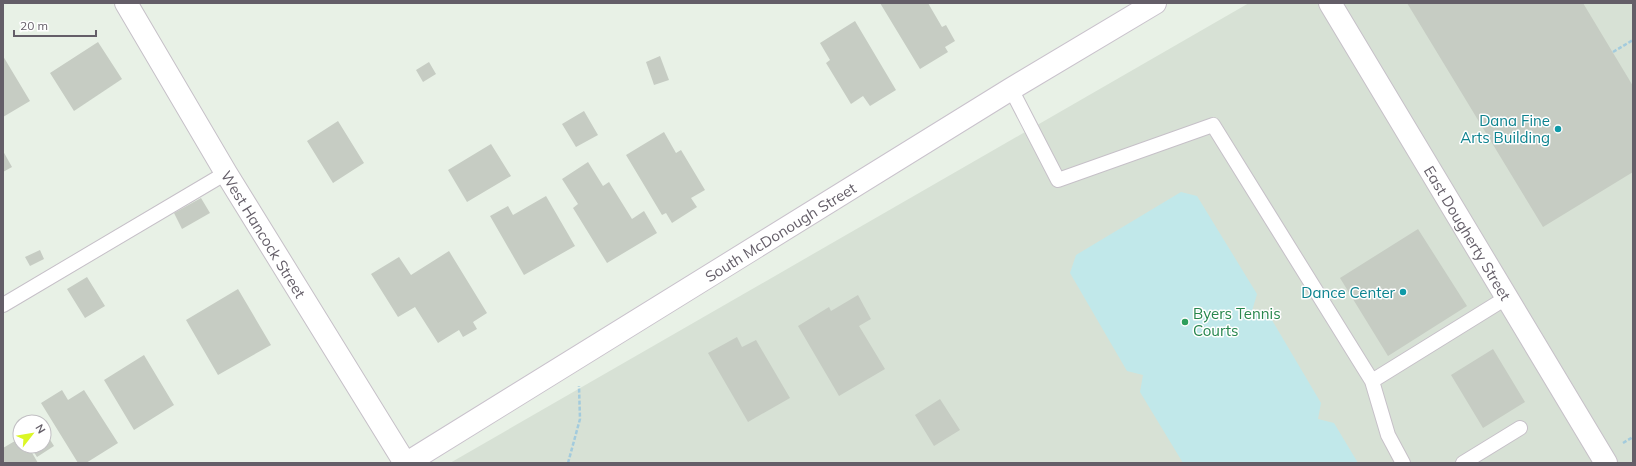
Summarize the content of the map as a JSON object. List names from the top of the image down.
{
  "streets": {
    "street": ["South McDonough Street", "East Dougherty Street", "West Hancock Street"]
  },
  "crossings": [
    ["South McDonough Street", "West Hancock Street"]
  ],
  "places": ["Dana Fine Arts Building", "Dance Center", "Byers Tennis Courts"],
  "scale_bar": "20 m",
  "north": "top right"
}
